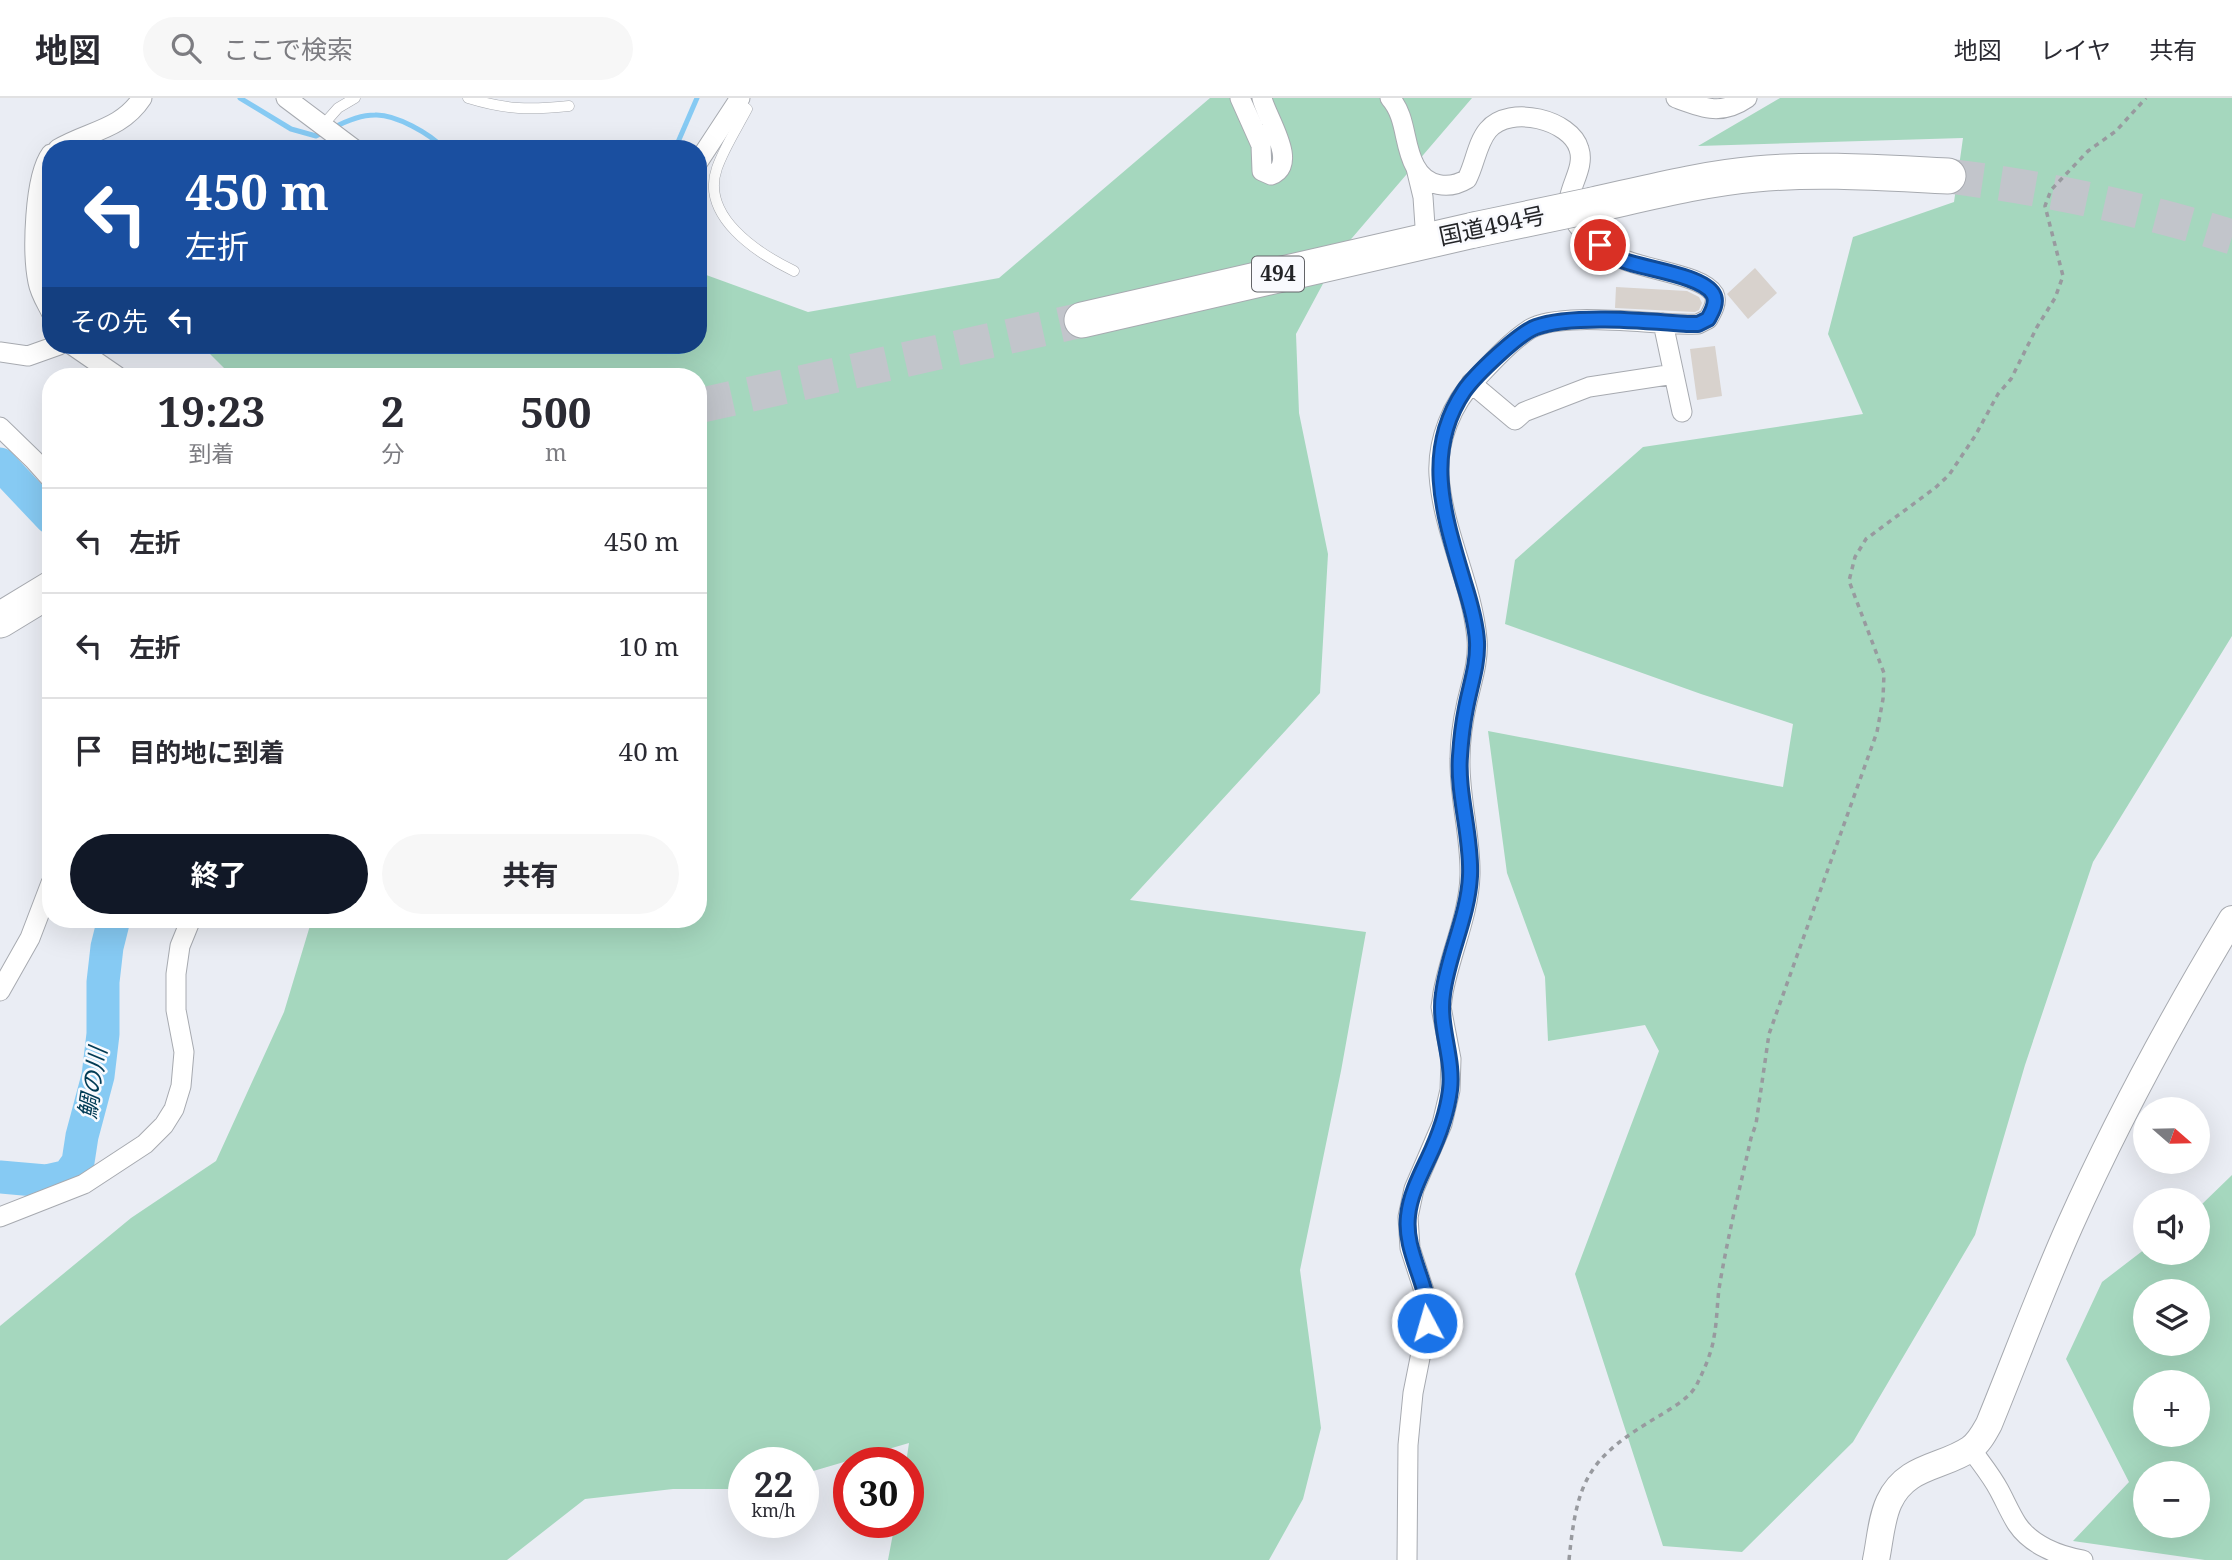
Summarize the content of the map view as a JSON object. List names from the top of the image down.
{
  "streets": {
    "highway": ["国道494号", "494"]
  },
  "water": ["鯛の川"],
  "north": "right",
  "page": {
    "header": "地図",
    "search": "ここで検索",
    "nav": ["地図", "レイヤ", "共有"],
    "turn": ["450 m", "左折"],
    "then": "その先",
    "eta": [
      "19:23",
      "到着",
      "2",
      "分",
      "500",
      "m"
    ],
    "list": [
      {
        "name": "左折",
        "value": "450 m"
      },
      {
        "name": "左折",
        "value": "10 m"
      },
      {
        "name": "目的地に到着",
        "value": "40 m"
      }
    ],
    "buttons": ["終了", "共有"],
    "map_buttons": ["+", "−"],
    "speed": "22 km/h",
    "limit": "30"
  }
}
